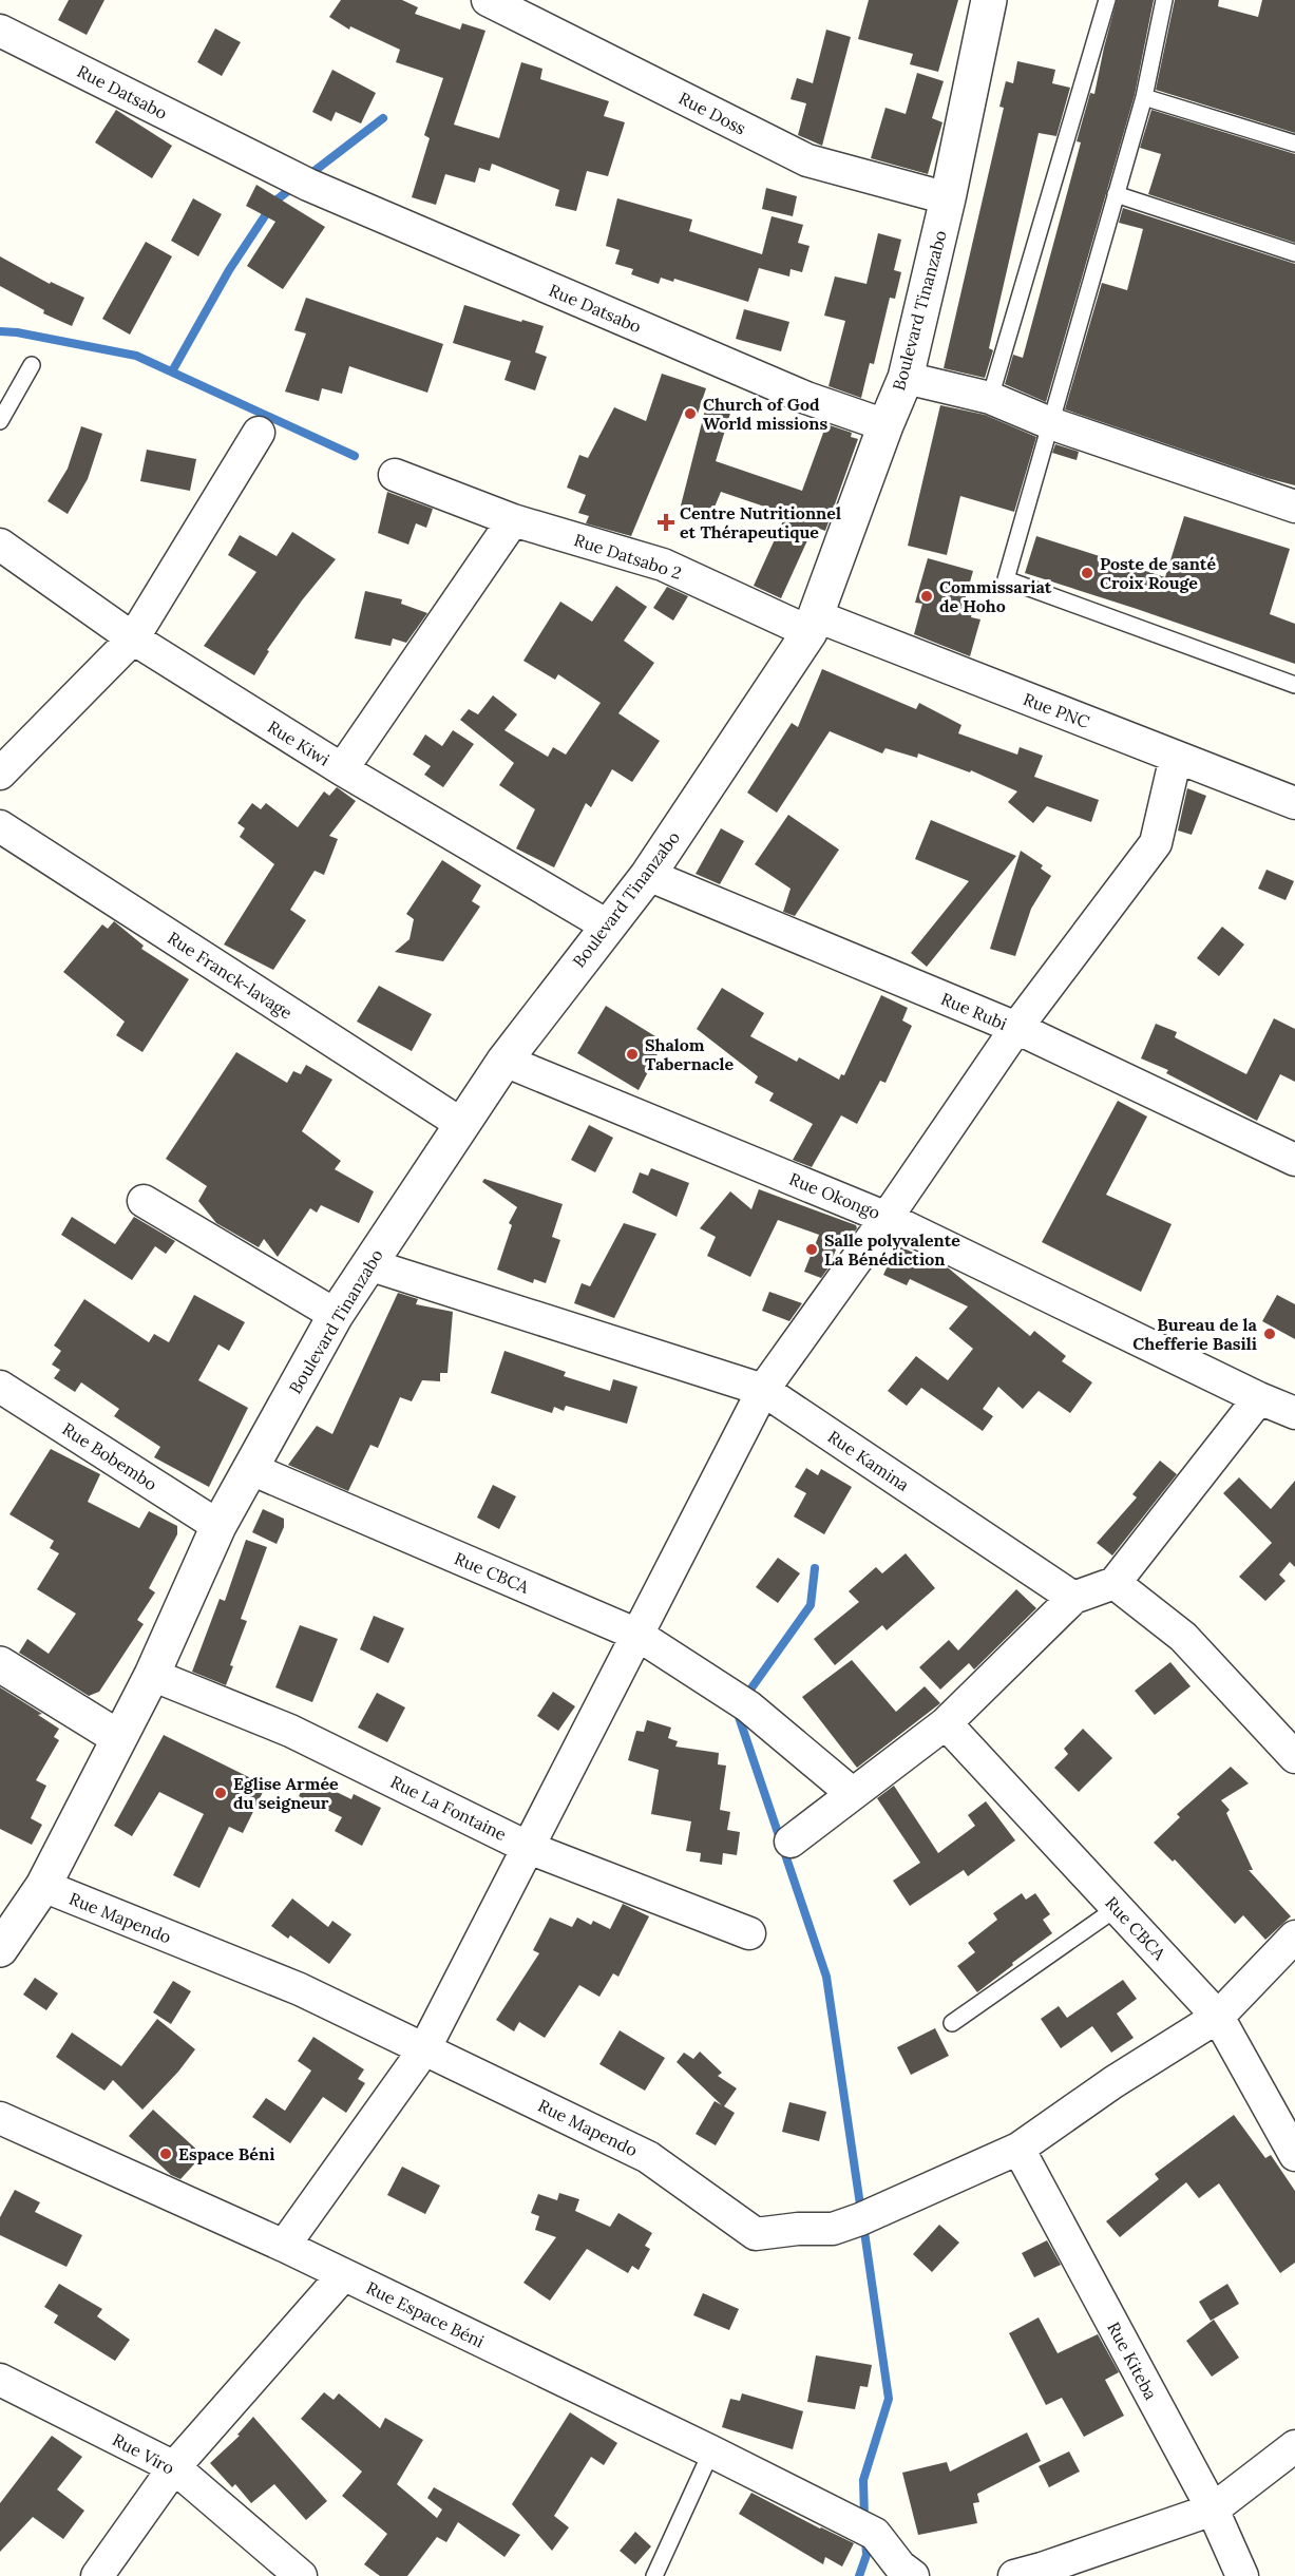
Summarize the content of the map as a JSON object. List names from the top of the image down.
{
  "streets": {
    "street": [
      "Rue Datsabo",
      "Rue Doss",
      "Boulevard Tinanzabo",
      "Rue Datsabo 2",
      "Rue PNC",
      "Rue Kiwi",
      "Rue Franck-lavage",
      "Rue Rubi",
      "Rue Okongo",
      "Rue Bobembo",
      "Rue Kamina",
      "Rue CBCA",
      "Rue La Fontaine",
      "Rue Mapendo",
      "Rue Espace Béni",
      "Rue Kiteba",
      "Rue Viro"
    ]
  },
  "crossings": [
    ["Rue Datsabo", "Boulevard Tinanzabo"],
    ["Rue Doss", "Boulevard Tinanzabo"],
    ["Boulevard Tinanzabo", "Rue Datsabo 2"],
    ["Boulevard Tinanzabo", "Rue PNC"],
    ["Boulevard Tinanzabo", "Rue Kiwi"],
    ["Boulevard Tinanzabo", "Rue Franck-lavage"],
    ["Boulevard Tinanzabo", "Rue Rubi"],
    ["Boulevard Tinanzabo", "Rue Okongo"],
    ["Boulevard Tinanzabo", "Rue Bobembo"],
    ["Boulevard Tinanzabo", "Rue Kamina"],
    ["Boulevard Tinanzabo", "Rue CBCA"],
    ["Boulevard Tinanzabo", "Rue La Fontaine"],
    ["Boulevard Tinanzabo", "Rue Mapendo"],
    ["Rue Datsabo 2", "Rue PNC"],
    ["Rue CBCA", "Rue Mapendo"],
    ["Rue Mapendo", "Rue Kiteba"]
  ],
  "places": {
    "other": [
      "Church of God World missions",
      "Poste de santé Croix Rouge",
      "Commissariat de Hoho",
      "Shalom Tabernacle",
      "Salle polyvalente La Bénédiction",
      "Bureau de la Chefferie Basili",
      "Eglise Armée du seigneur",
      "Espace Béni"
    ],
    "health": ["Centre Nutritionnel et Thérapeutique"]
  }
}
